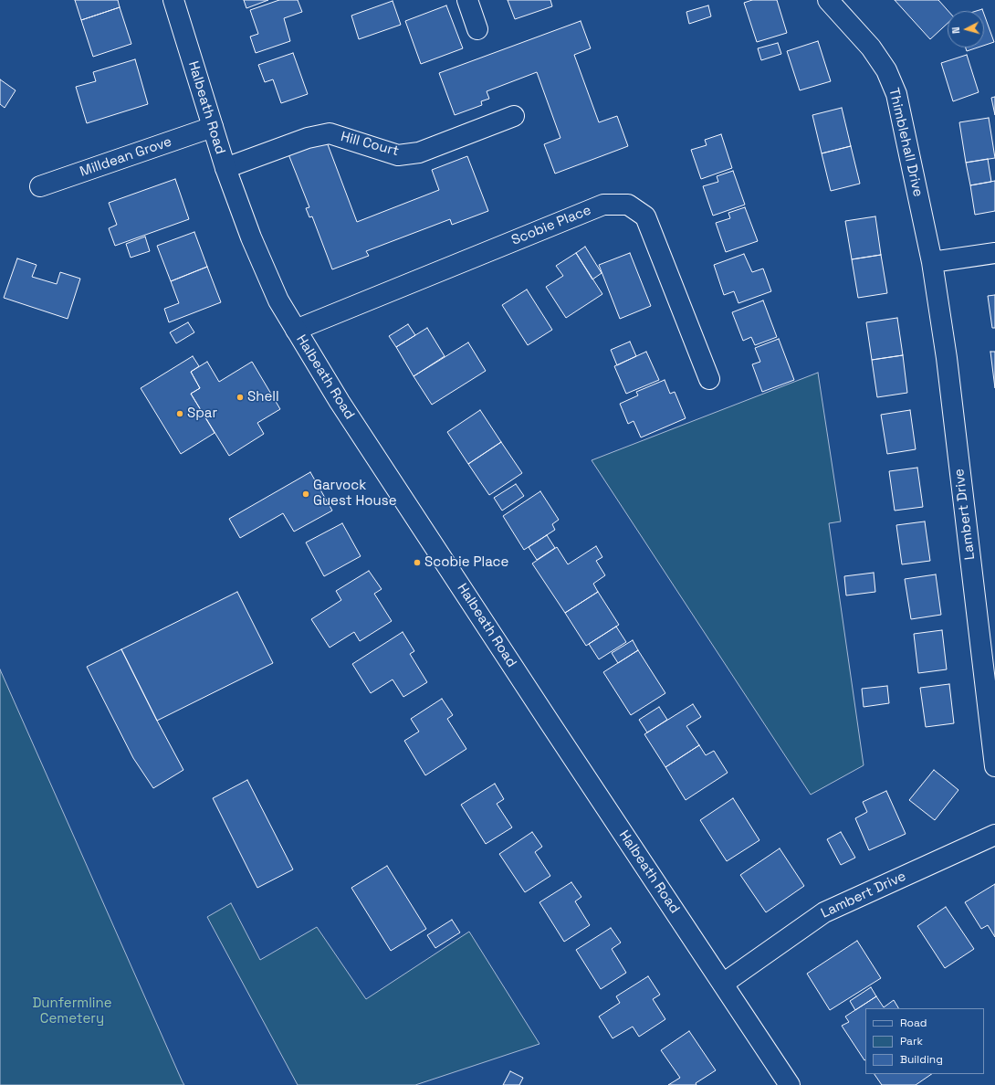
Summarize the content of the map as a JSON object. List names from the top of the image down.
{
  "streets": {
    "street": [
      "Halbeath Road",
      "Thimblehall Drive",
      "Hill Court",
      "Milldean Grove",
      "Scobie Place",
      "Lambert Drive"
    ]
  },
  "crossings": [
    ["Halbeath Road", "Hill Court"],
    ["Halbeath Road", "Milldean Grove"],
    ["Halbeath Road", "Scobie Place"],
    ["Halbeath Road", "Lambert Drive"],
    ["Thimblehall Drive", "Lambert Drive"]
  ],
  "parks": ["Dunfermline Cemetery"],
  "places": [
    "Shell",
    "Spar",
    "Garvock Guest House",
    "Scobie Place"
  ],
  "legend": ["Road", "Park", "Building"],
  "north": "left"
}
